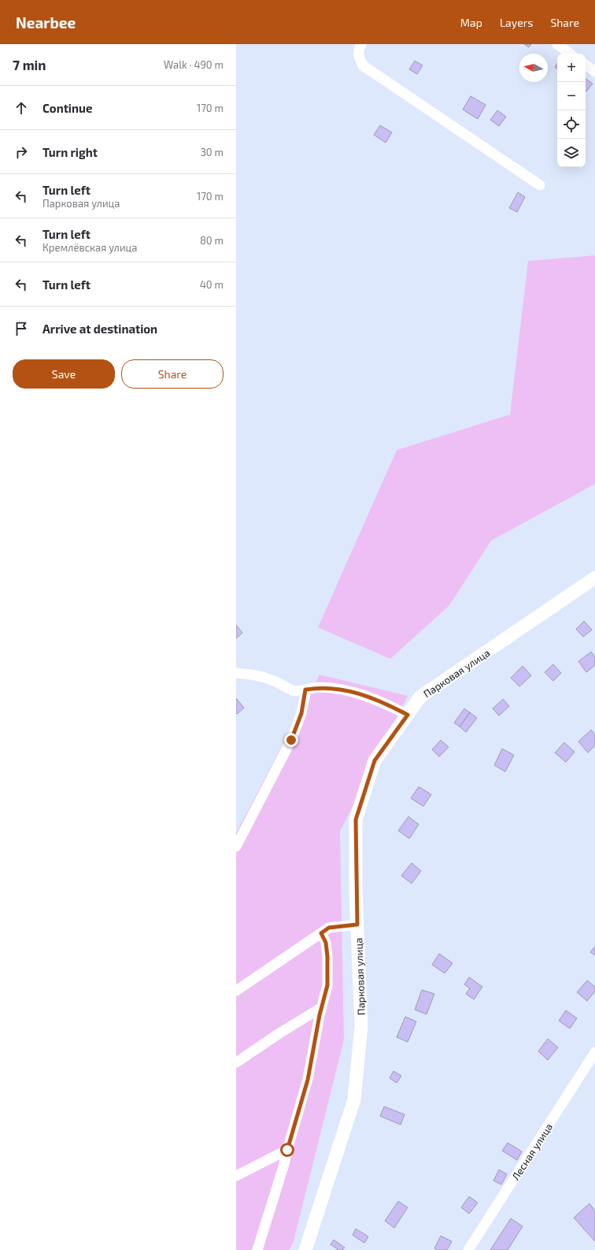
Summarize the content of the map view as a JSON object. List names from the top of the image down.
{
  "streets": {
    "main road": ["Парковая улица"],
    "street": ["Лесная улица"]
  },
  "north": "left",
  "page": {
    "header": "Nearbee",
    "nav": ["Map", "Layers", "Share"],
    "heading": ["7 min", "Walk · 490 m"],
    "map_buttons": ["+", "−"],
    "list": [
      ["Continue", "170 m"],
      ["Turn right", "30 m"],
      ["Turn left", "Парковая улица", "170 m"],
      ["Turn left", "Кремлёвская улица", "80 m"],
      ["Turn left", "40 m"],
      "Arrive at destination"
    ],
    "buttons": ["Save", "Share"]
  }
}
